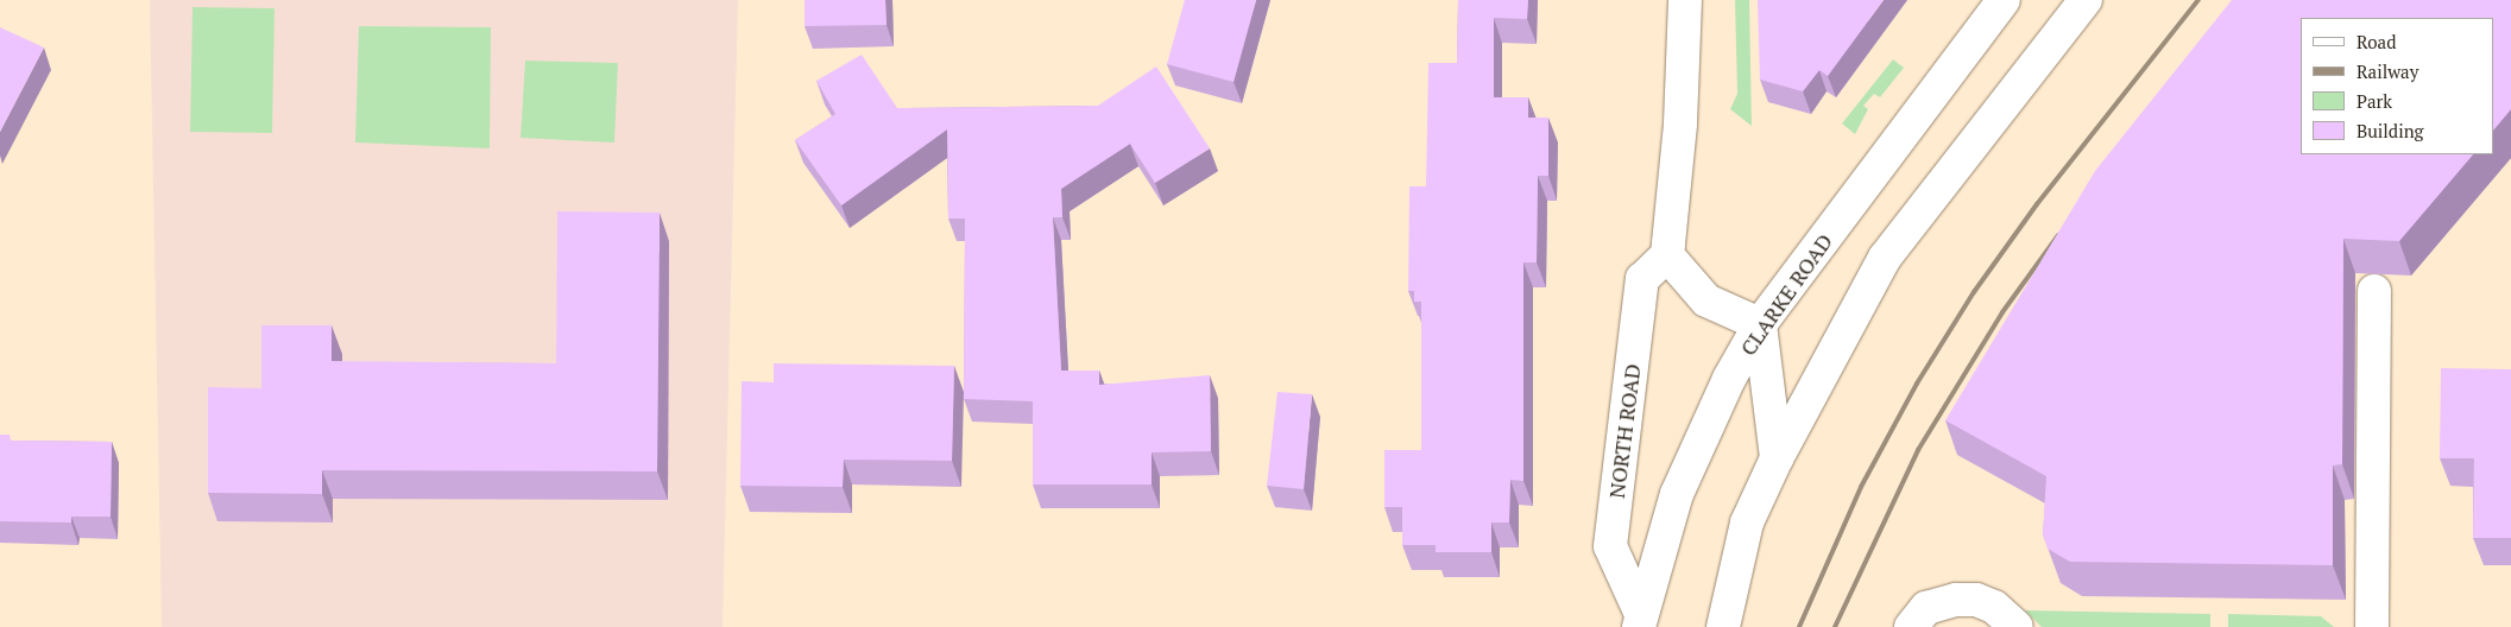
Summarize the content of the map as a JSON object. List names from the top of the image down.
{
  "streets": {
    "main road": ["CLARKE ROAD", "NORTH ROAD"]
  },
  "crossings": [
    ["CLARKE ROAD", "NORTH ROAD"]
  ],
  "legend": [
    "Road",
    "Railway",
    "Park",
    "Building"
  ]
}
